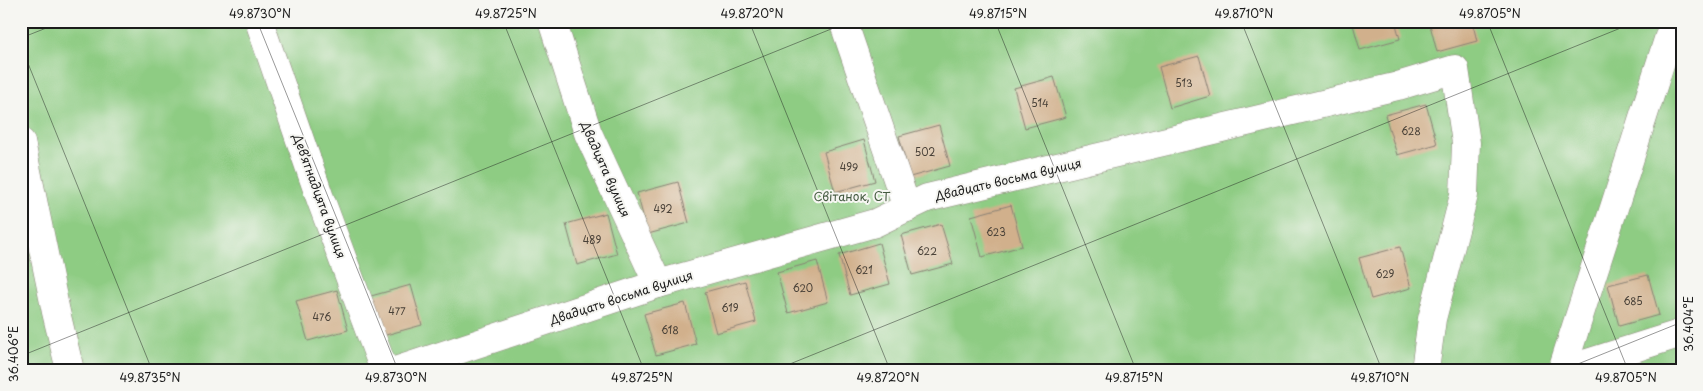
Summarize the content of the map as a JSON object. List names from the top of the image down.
{
  "streets": {
    "street": ["Двадцята вулиця", "Двадцать восьма вулиця", "Дев’ятнадцята вулиця"]
  },
  "crossings": [
    ["Двадцята вулиця", "Двадцать восьма вулиця"]
  ],
  "parks": ["Світанок, СТ"],
  "house_numbers": [
    "513",
    "514",
    "628",
    "502",
    "499",
    "492",
    "623",
    "489",
    "622",
    "621",
    "629",
    "620",
    "685",
    "619",
    "477",
    "476",
    "618"
  ],
  "coordinates": [
    "49.8730°N",
    "49.8725°N",
    "49.8720°N",
    "49.8715°N",
    "49.8710°N",
    "49.8705°N",
    "36.404°E",
    "36.406°E",
    "49.8735°N"
  ]
}
